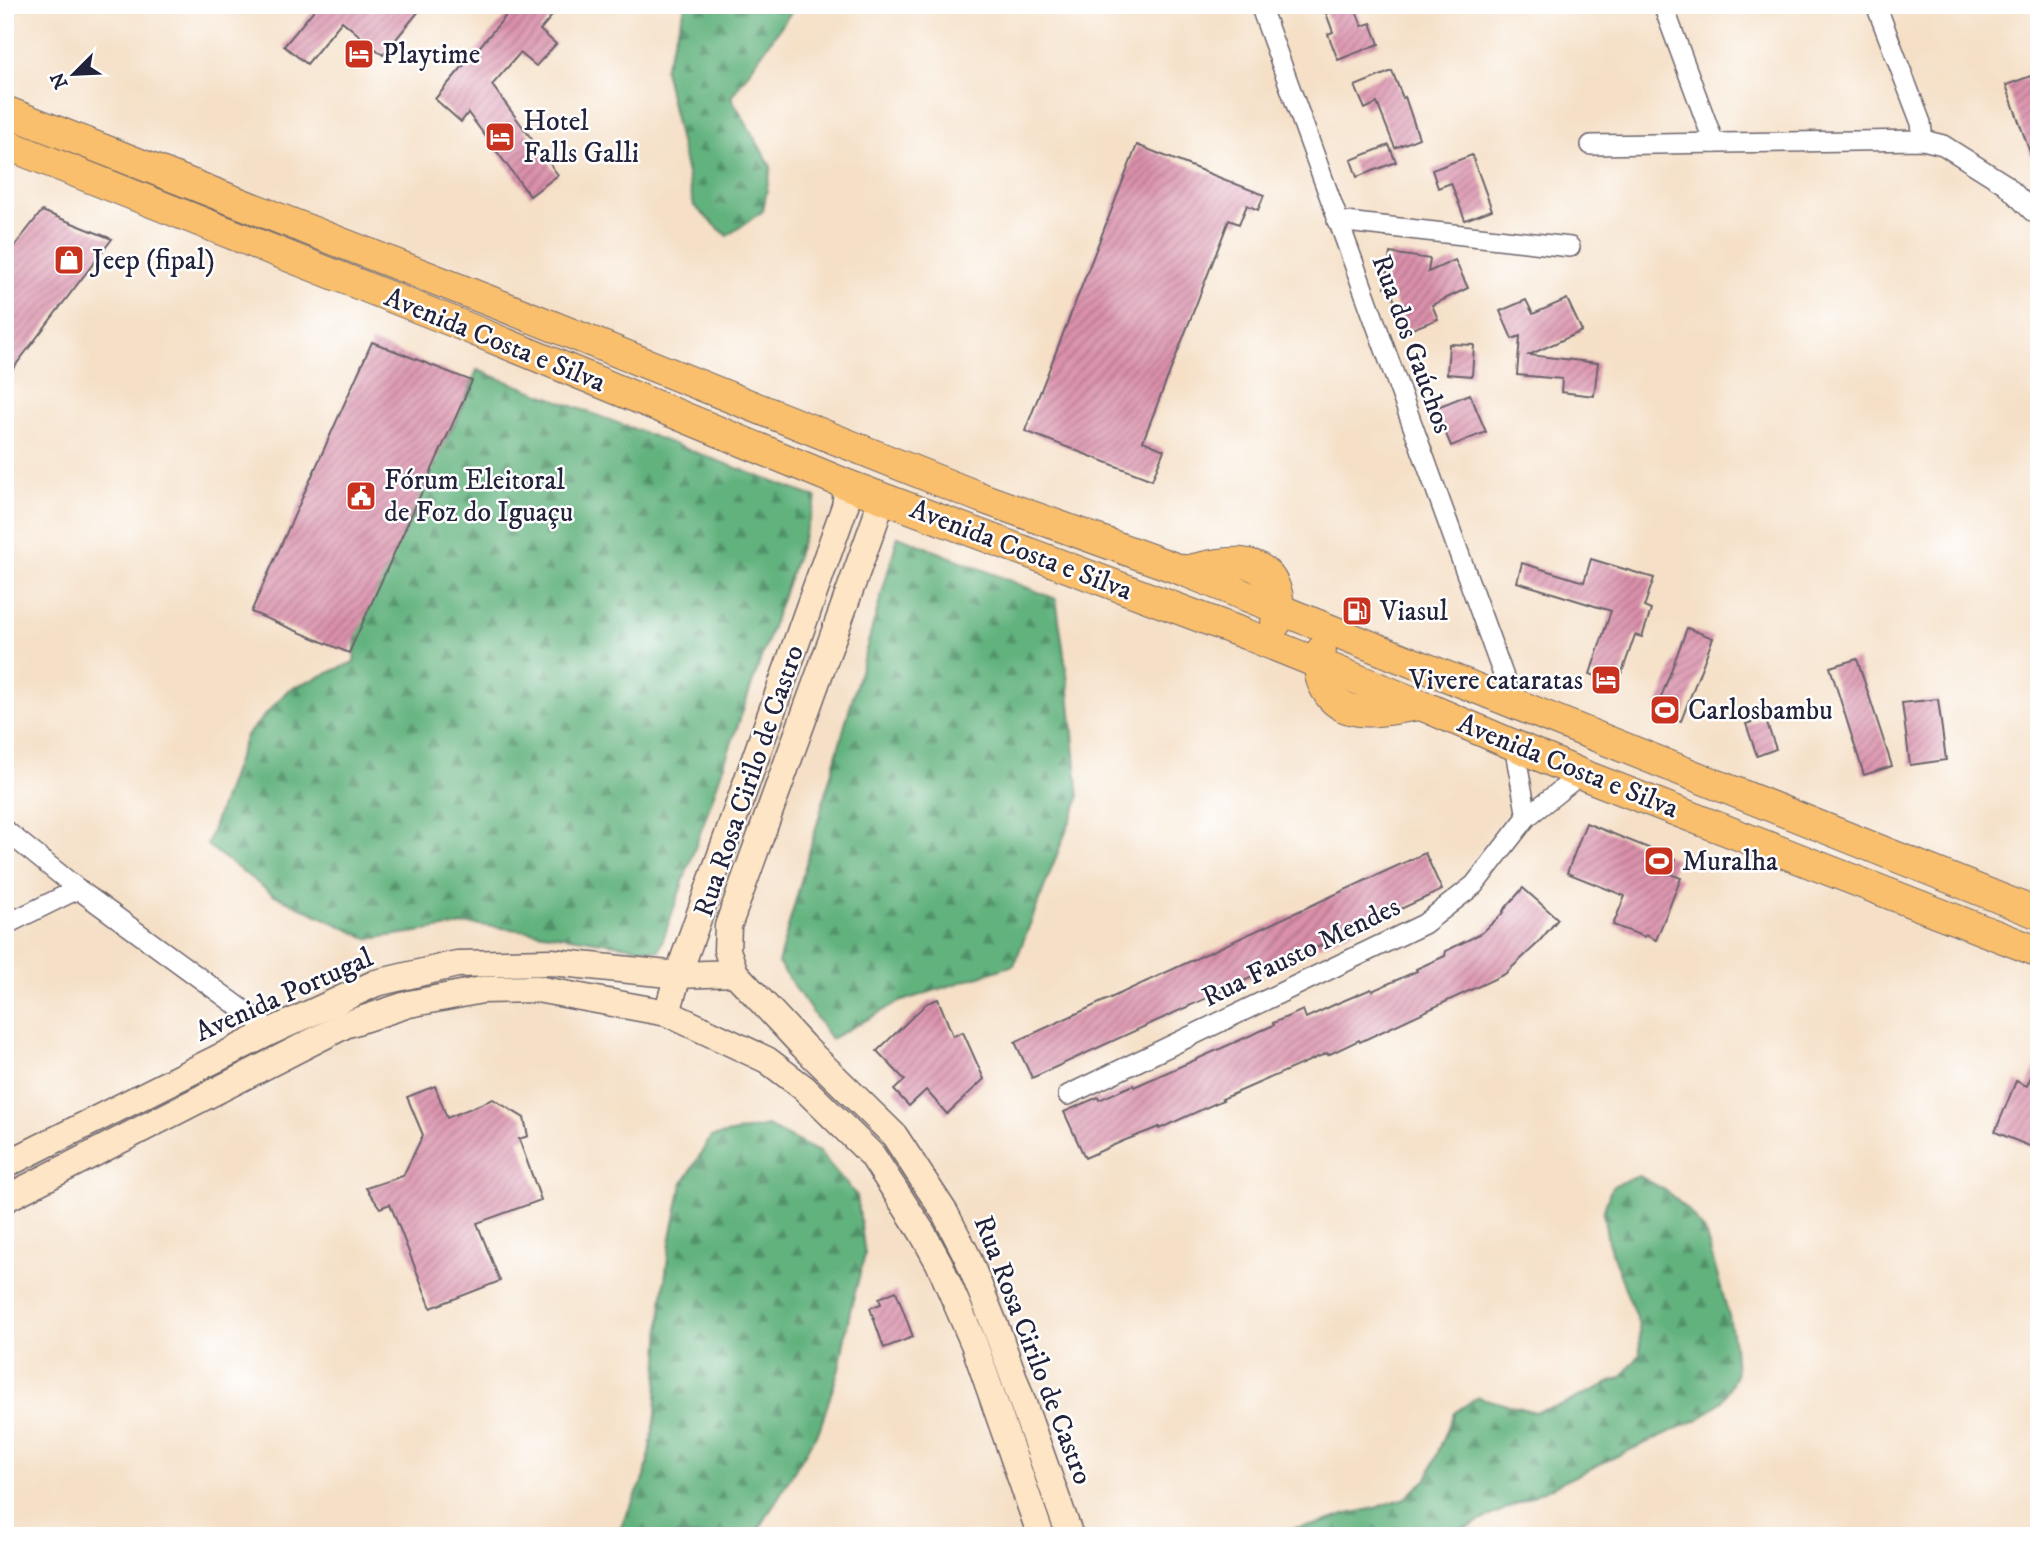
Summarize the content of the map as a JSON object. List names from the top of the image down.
{
  "streets": {
    "main road": ["Avenida Costa e Silva", "Rua Rosa Cirilo de Castro", "Avenida Portugal"],
    "street": ["Rua dos Gaúchos", "Rua Fausto Mendes"]
  },
  "crossings": [
    ["Avenida Costa e Silva", "Rua dos Gaúchos"],
    ["Avenida Costa e Silva", "Rua Rosa Cirilo de Castro"],
    ["Avenida Costa e Silva", "Rua Fausto Mendes"],
    ["Rua Rosa Cirilo de Castro", "Avenida Portugal"]
  ],
  "places": {
    "hotel": ["Playtime", "Hotel Falls Galli", "Vivere cataratas"],
    "shop": ["Jeep (fipal)"],
    "public building": ["Fórum Eleitoral de Foz do Iguaçu"],
    "fuel station": ["Viasul"],
    "sports": ["Carlosbambu", "Muralha"]
  },
  "north": "bottom left"
}
